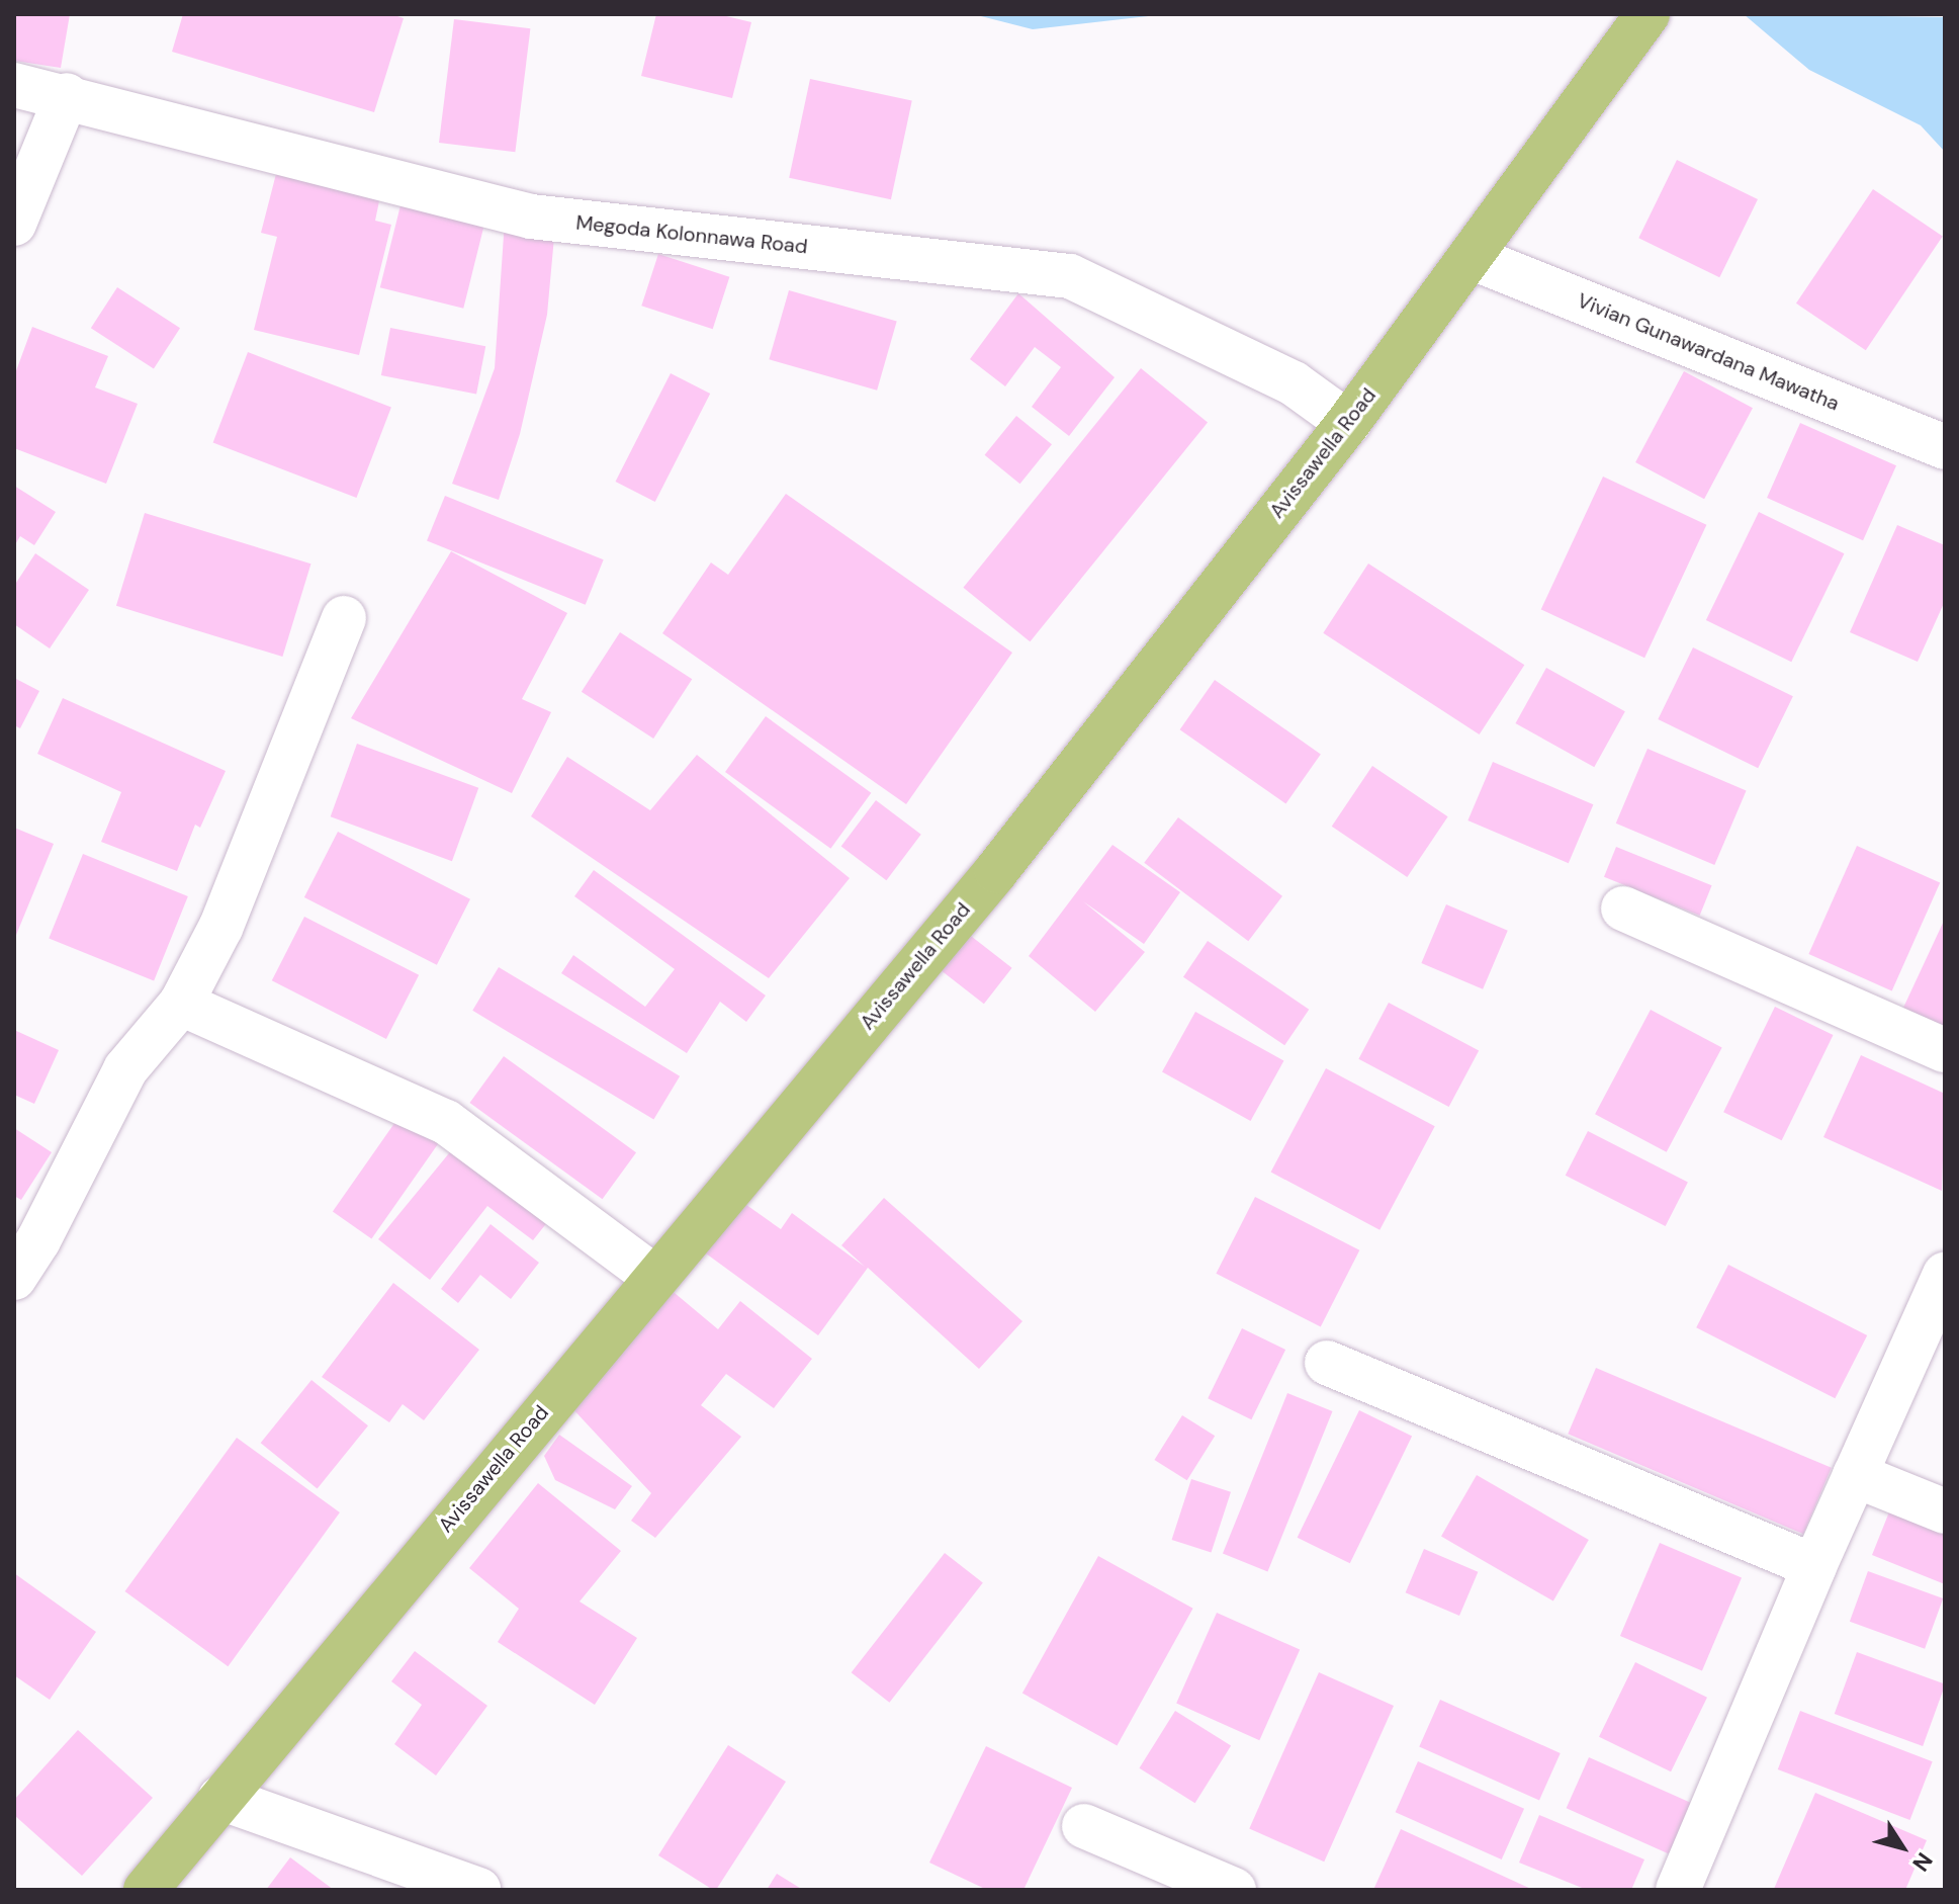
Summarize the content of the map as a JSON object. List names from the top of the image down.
{
  "streets": {
    "main road": ["Avissawella Road"],
    "street": ["Megoda Kolonnawa Road", "Vivian Gunawardana Mawatha"]
  },
  "crossings": [
    ["Megoda Kolonnawa Road", "Avissawella Road"],
    ["Vivian Gunawardana Mawatha", "Avissawella Road"]
  ],
  "north": "bottom right"
}
